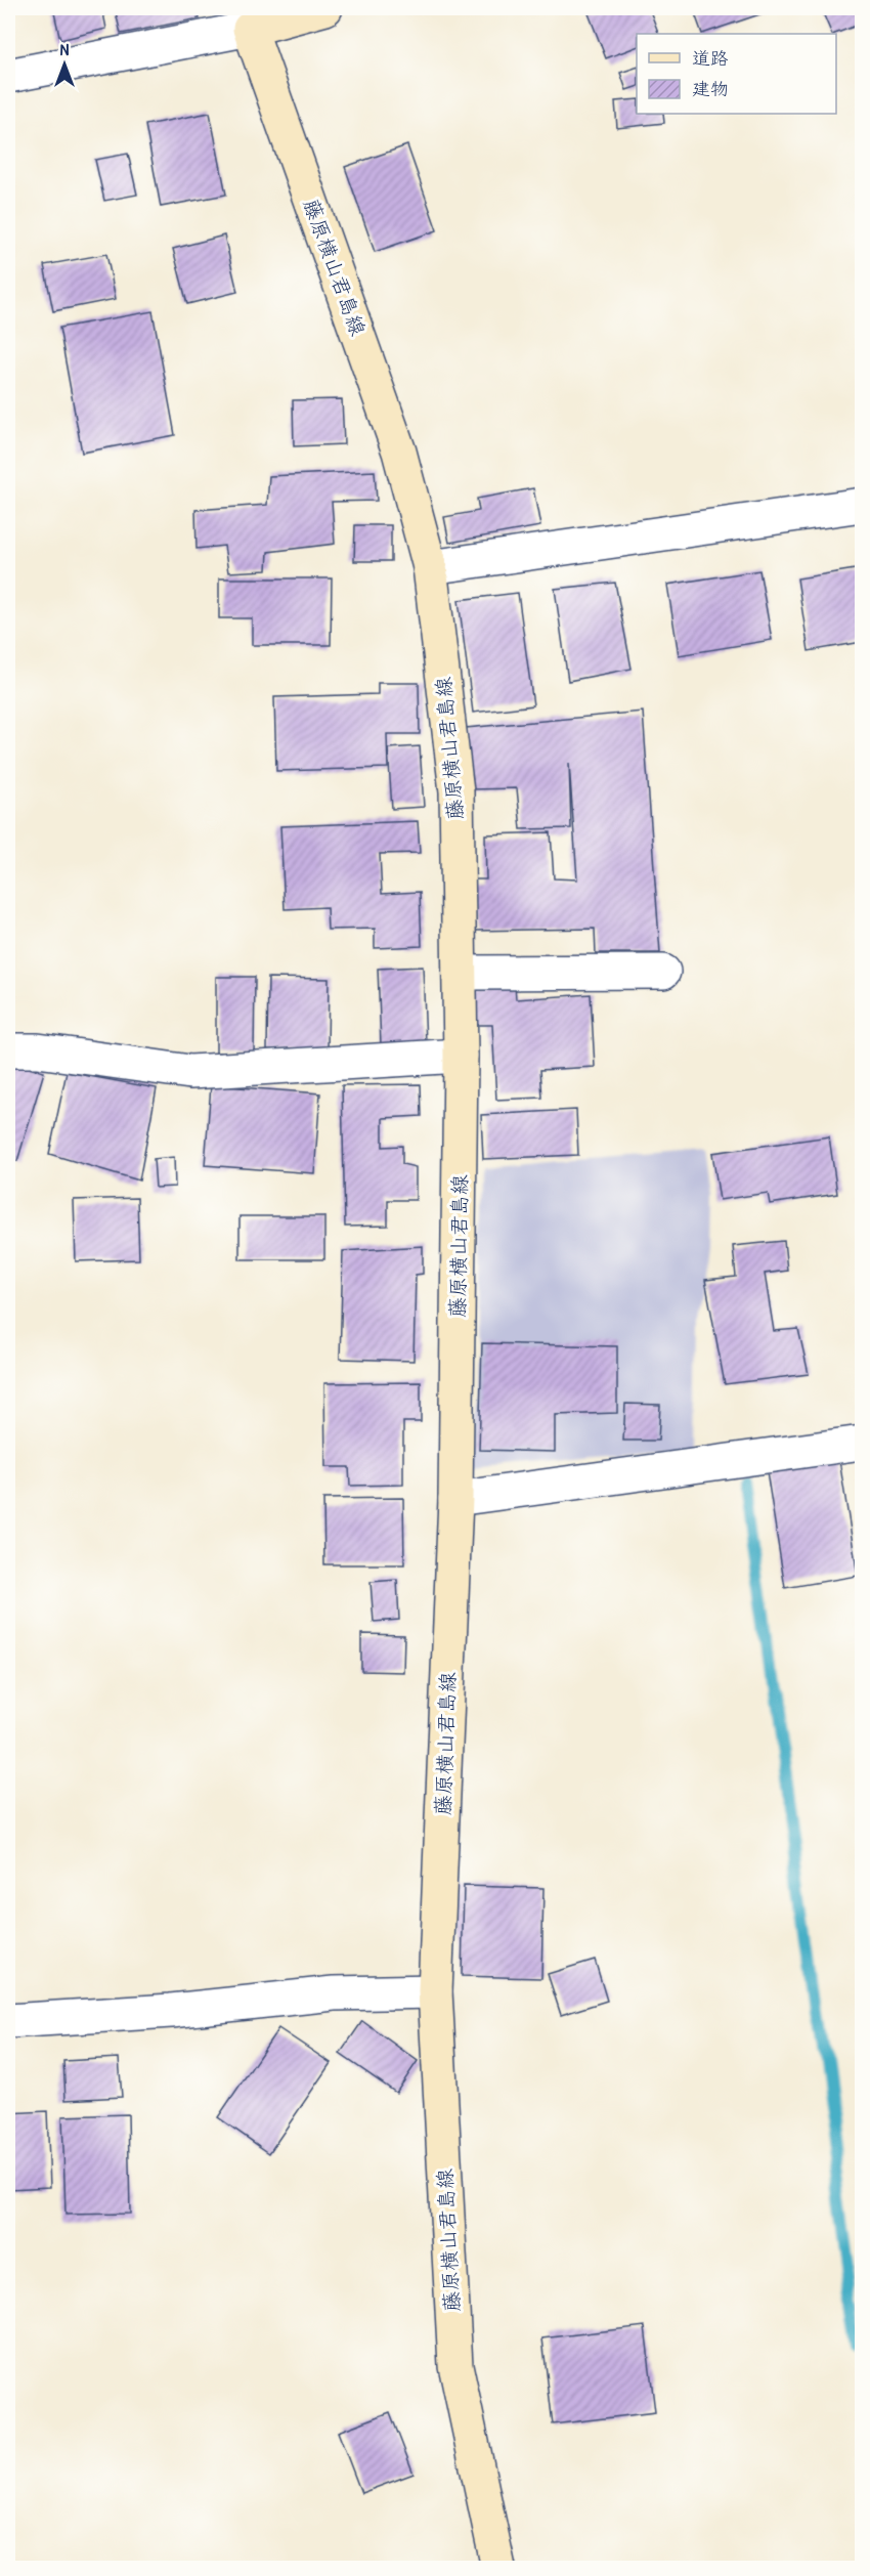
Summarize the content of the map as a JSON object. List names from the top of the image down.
{
  "streets": {
    "main road": ["藤原横山君島線"]
  },
  "legend": ["道路", "建物"],
  "north": "top"
}
